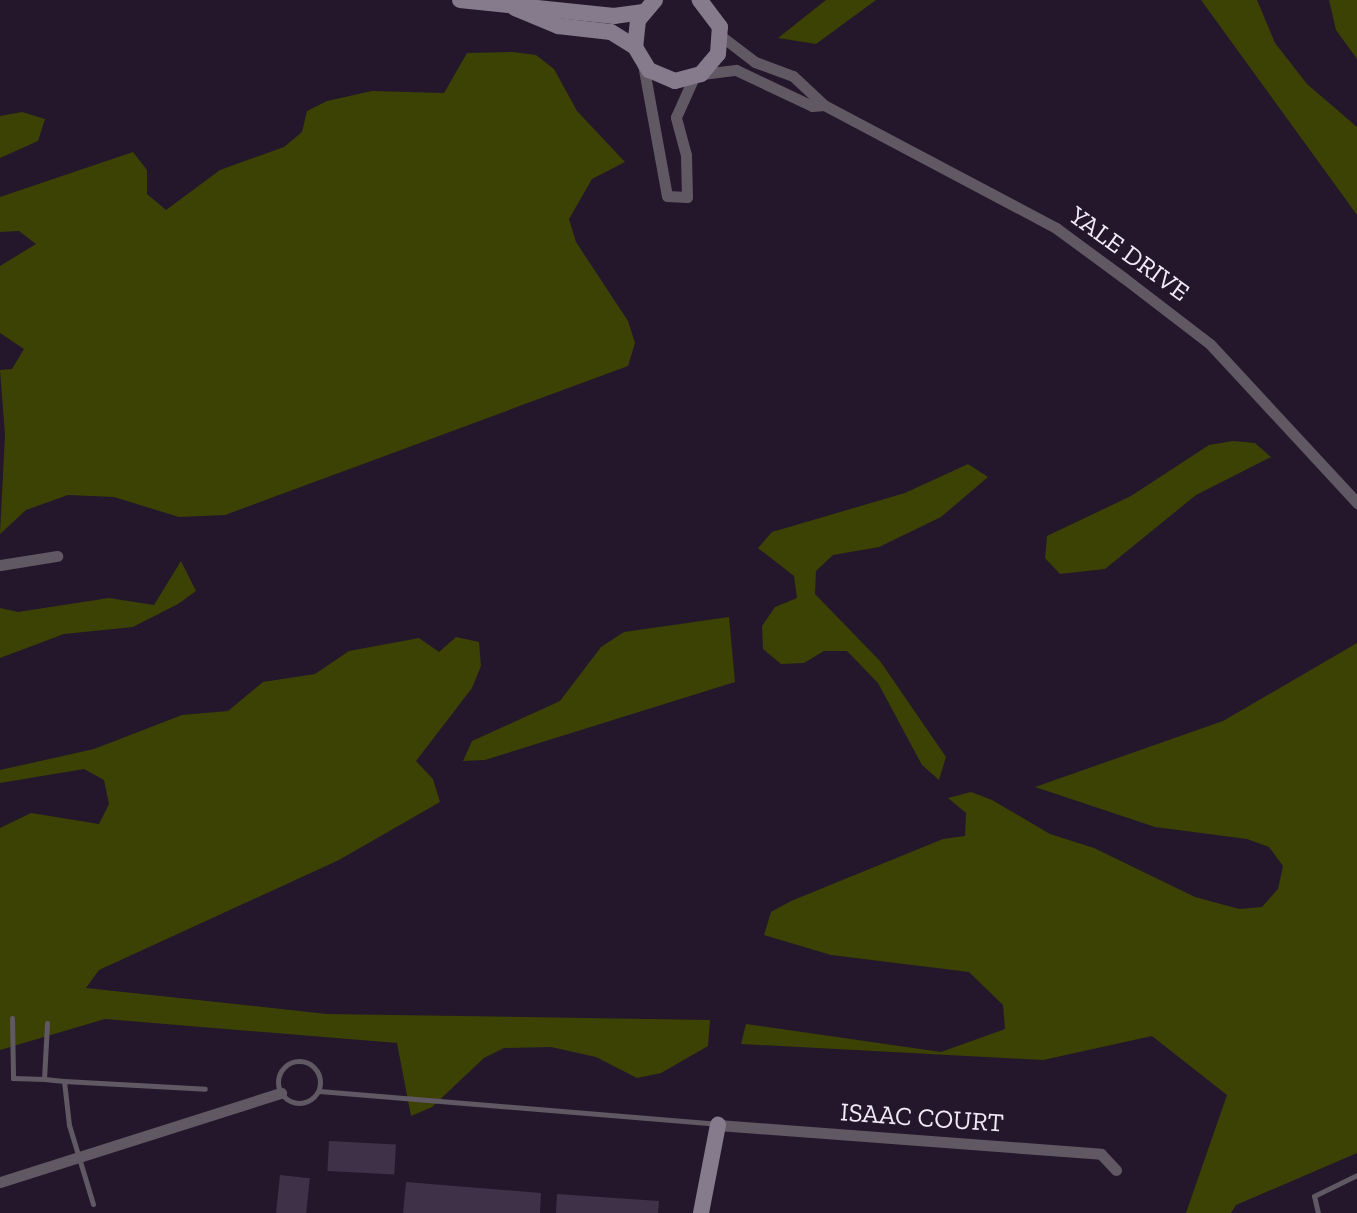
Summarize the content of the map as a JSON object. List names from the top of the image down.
{
  "streets": {
    "street": ["YALE DRIVE", "ISAAC COURT"]
  }
}
